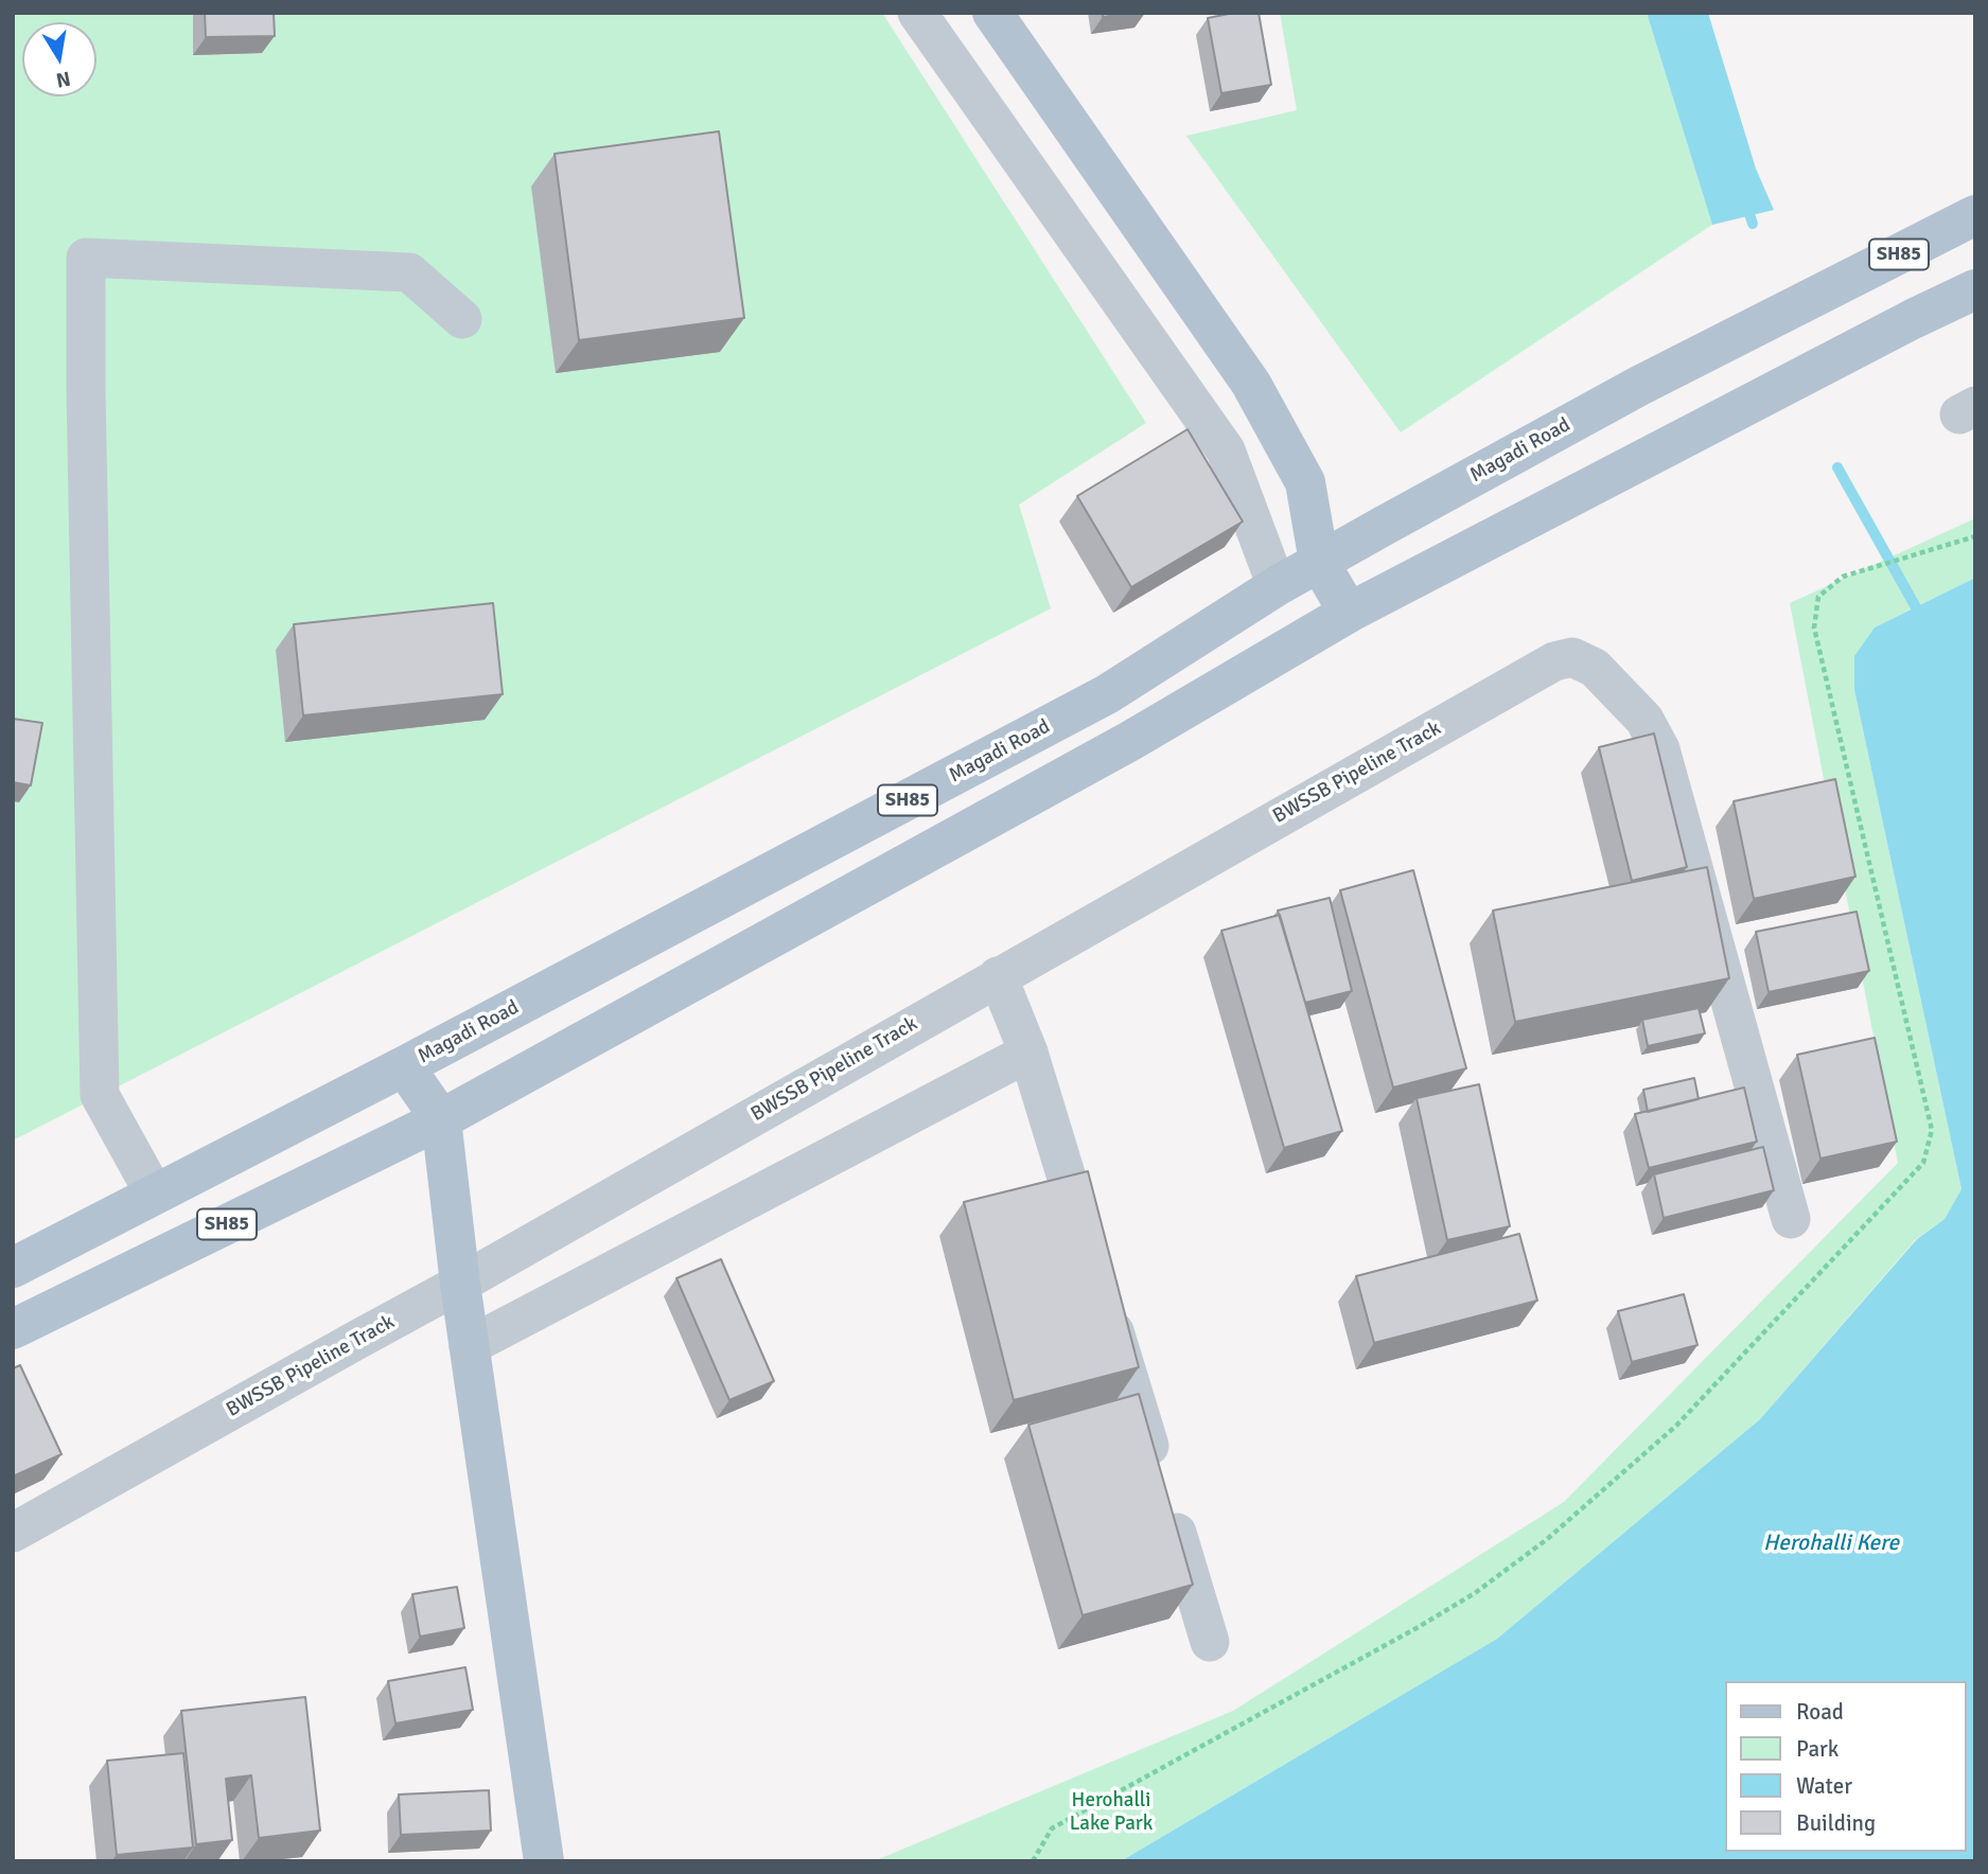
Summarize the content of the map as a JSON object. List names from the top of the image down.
{
  "streets": {
    "main road": ["SH85", "Magadi Road"],
    "street": ["BWSSB Pipeline Track"]
  },
  "water": ["Herohalli Kere"],
  "parks": ["Herohalli Lake Park"],
  "legend": [
    "Road",
    "Park",
    "Water",
    "Building"
  ],
  "north": "bottom"
}
